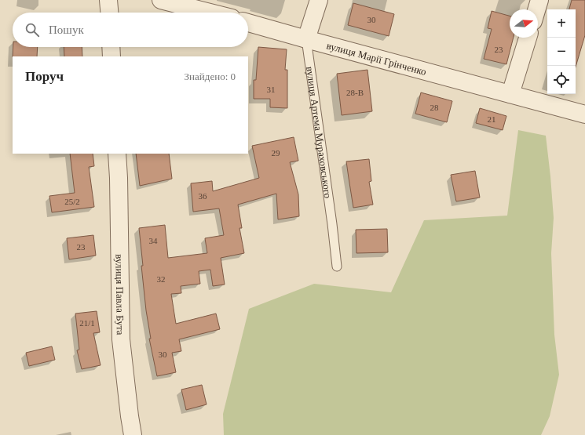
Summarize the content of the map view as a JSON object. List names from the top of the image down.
{
  "streets": {
    "street": ["вулиця Марії Грінченко", "вулиця Артема Мураховського", "вулиця Павла Бута"]
  },
  "crossings": [
    ["вулиця Марії Грінченко", "вулиця Артема Мураховського"]
  ],
  "house_numbers": [
    "30",
    "23",
    "31",
    "28-В",
    "28",
    "21",
    "29",
    "36",
    "25/2",
    "34",
    "23",
    "32",
    "21/1",
    "30"
  ],
  "north": "right",
  "page": {
    "map_buttons": ["+", "−"],
    "search": "Пошук",
    "heading": ["Поруч", "Знайдено: 0"]
  }
}
